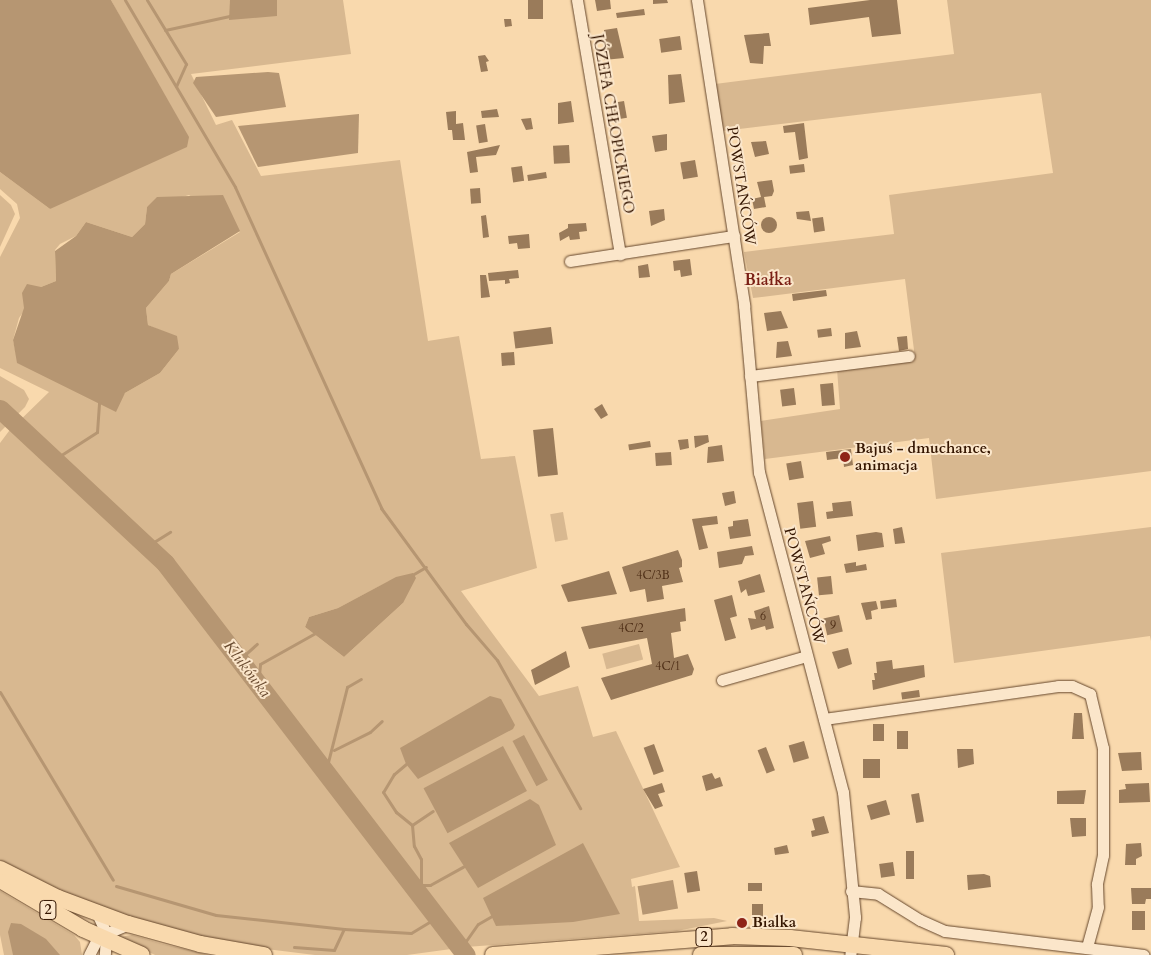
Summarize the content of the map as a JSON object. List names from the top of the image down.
{
  "streets": {
    "highway": ["2"],
    "street": ["JÓZEFA CHŁOPICKIEGO", "POWSTAŃCÓW"]
  },
  "crossings": [
    ["POWSTAŃCÓW", "2"]
  ],
  "districts": ["Białka"],
  "water": ["Klukówka"],
  "places": ["Bajuś - dmuchance, animacja", "Bialka"],
  "house_numbers": [
    "4C/3B",
    "6",
    "9",
    "4C/2",
    "4C/1"
  ]
}
